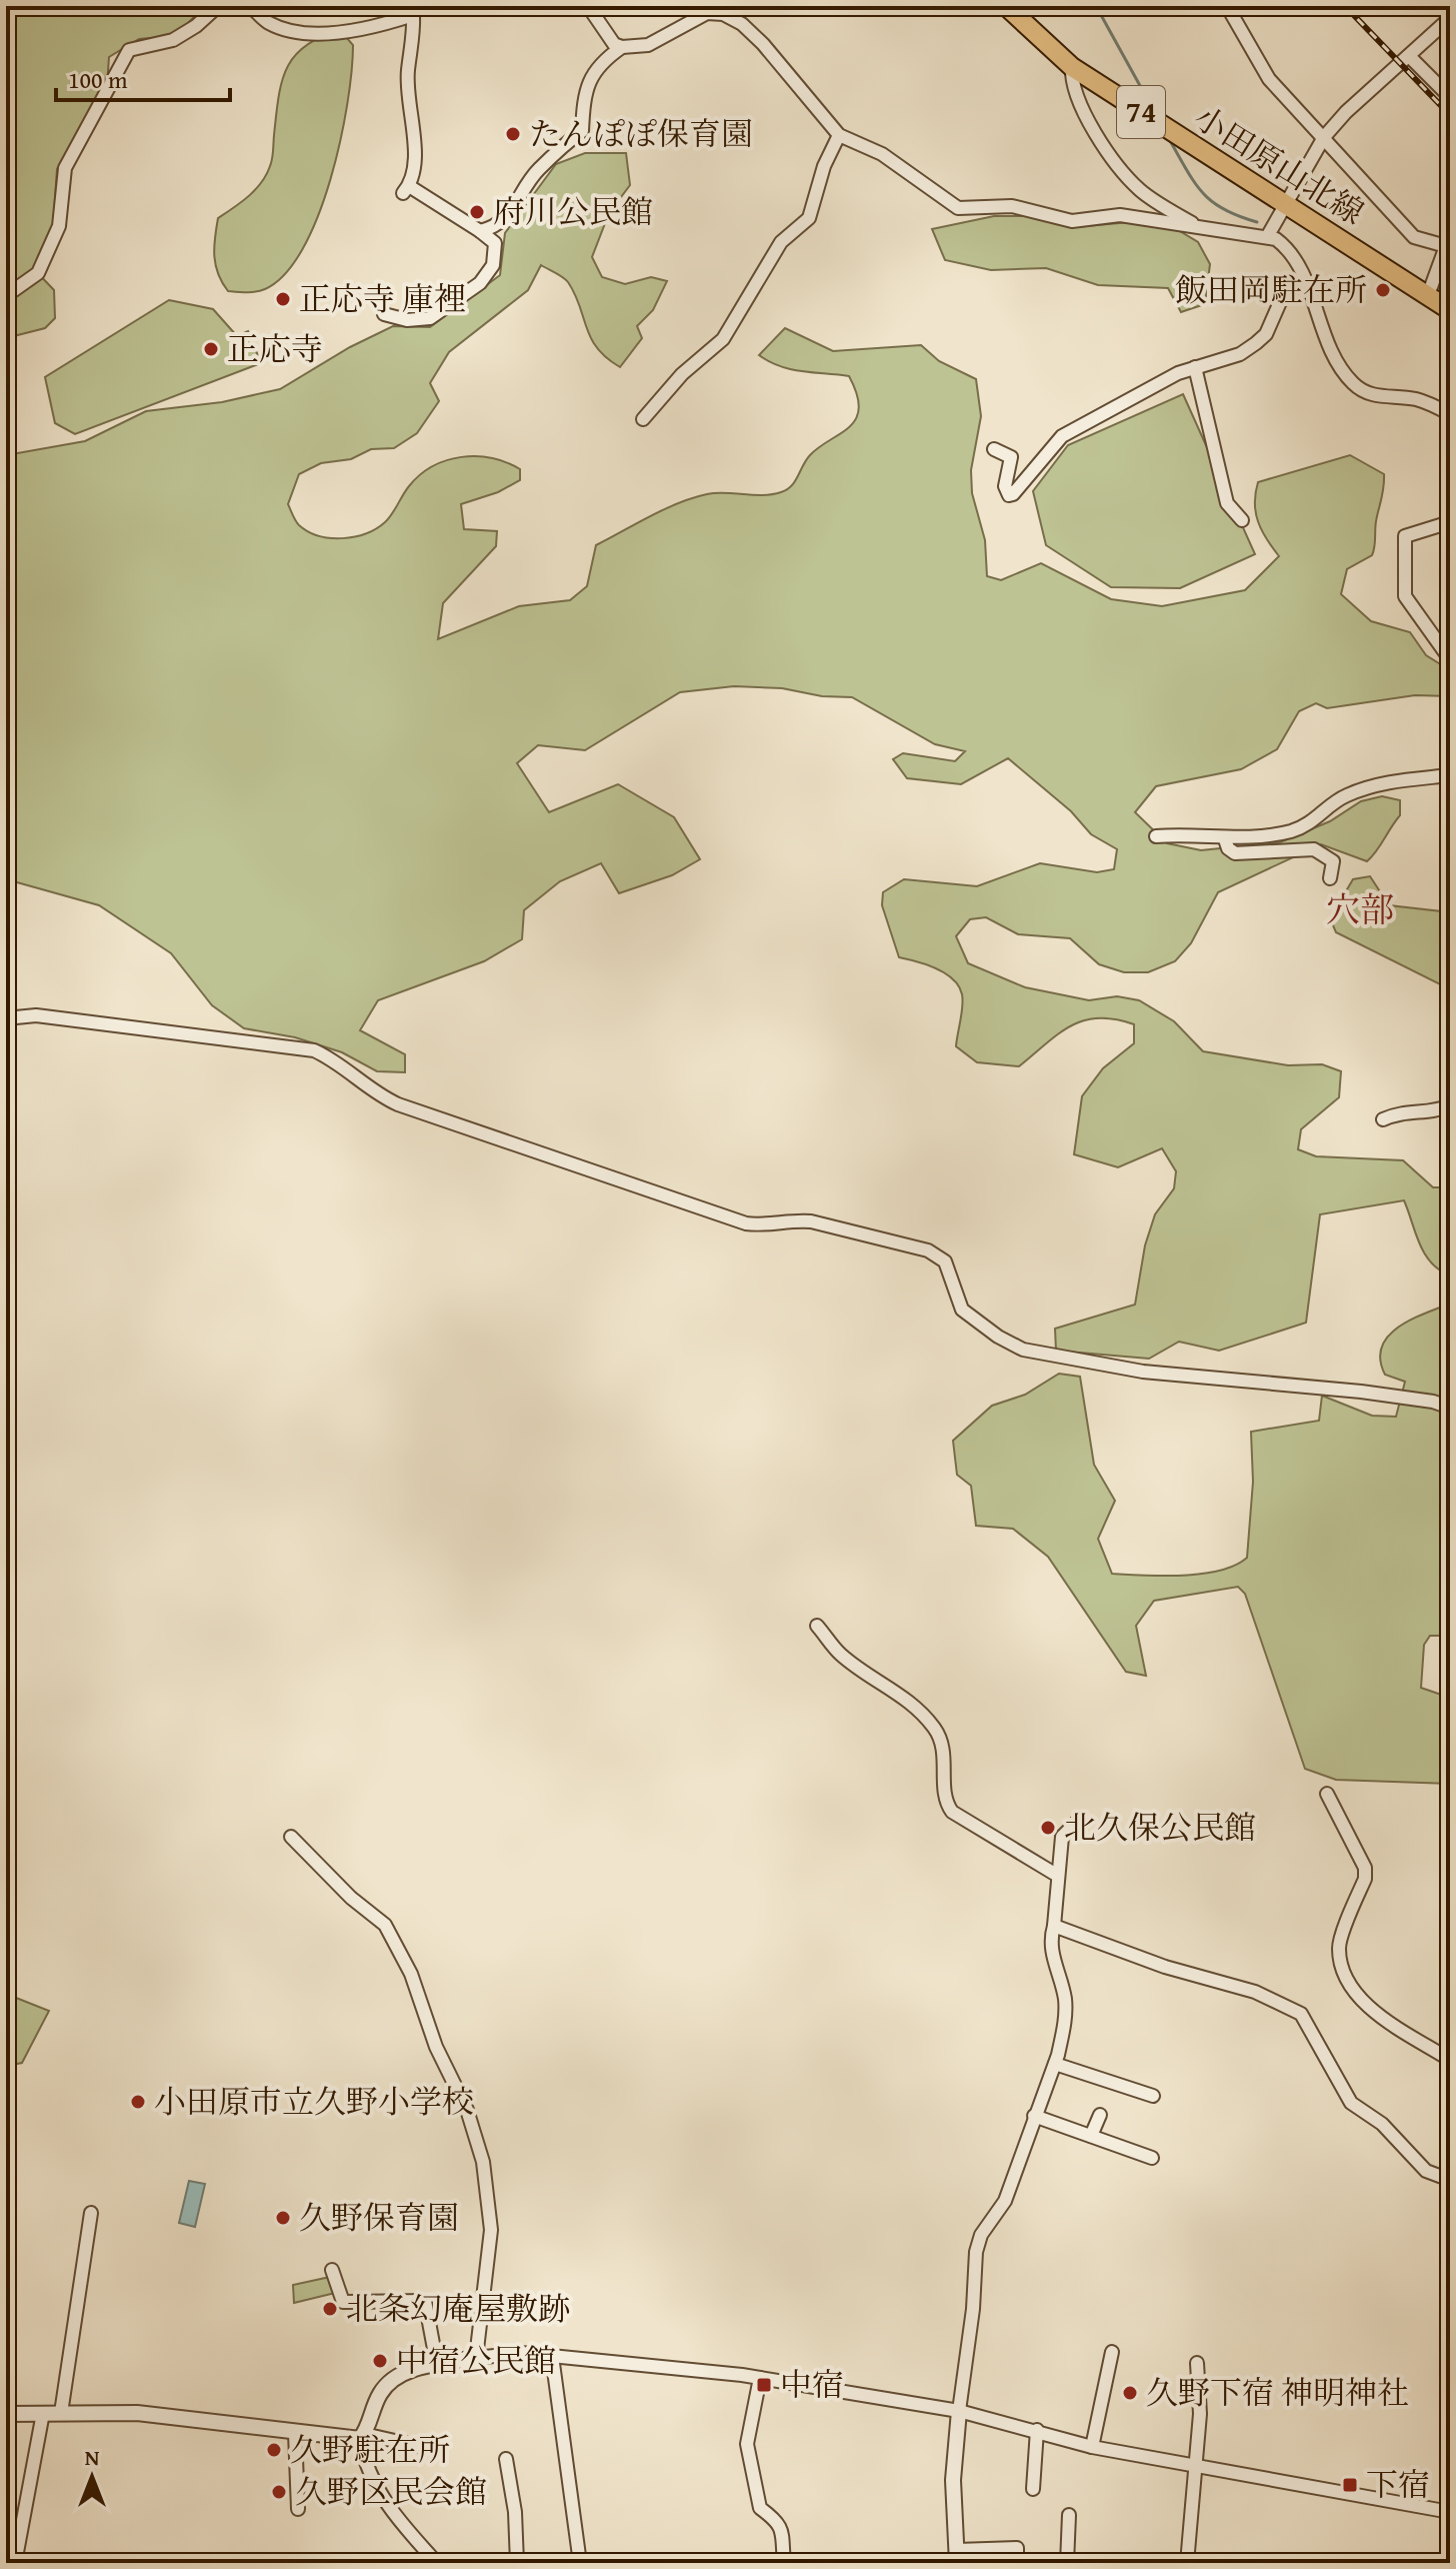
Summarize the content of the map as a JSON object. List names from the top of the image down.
{
  "streets": {
    "main road": ["74", "小田原山北線"]
  },
  "districts": ["穴部"],
  "places": {
    "other": [
      "たんぽぽ保育園",
      "府川公民館",
      "飯田岡駐在所",
      "正応寺 庫裡",
      "正応寺",
      "北久保公民館",
      "小田原市立久野小学校",
      "久野保育園",
      "北条幻庵屋敷跡",
      "中宿公民館",
      "久野下宿 神明神社",
      "久野駐在所",
      "久野区民会館"
    ],
    "transit": ["中宿", "下宿"]
  },
  "scale_bar": "100 m",
  "north": "top"
}
